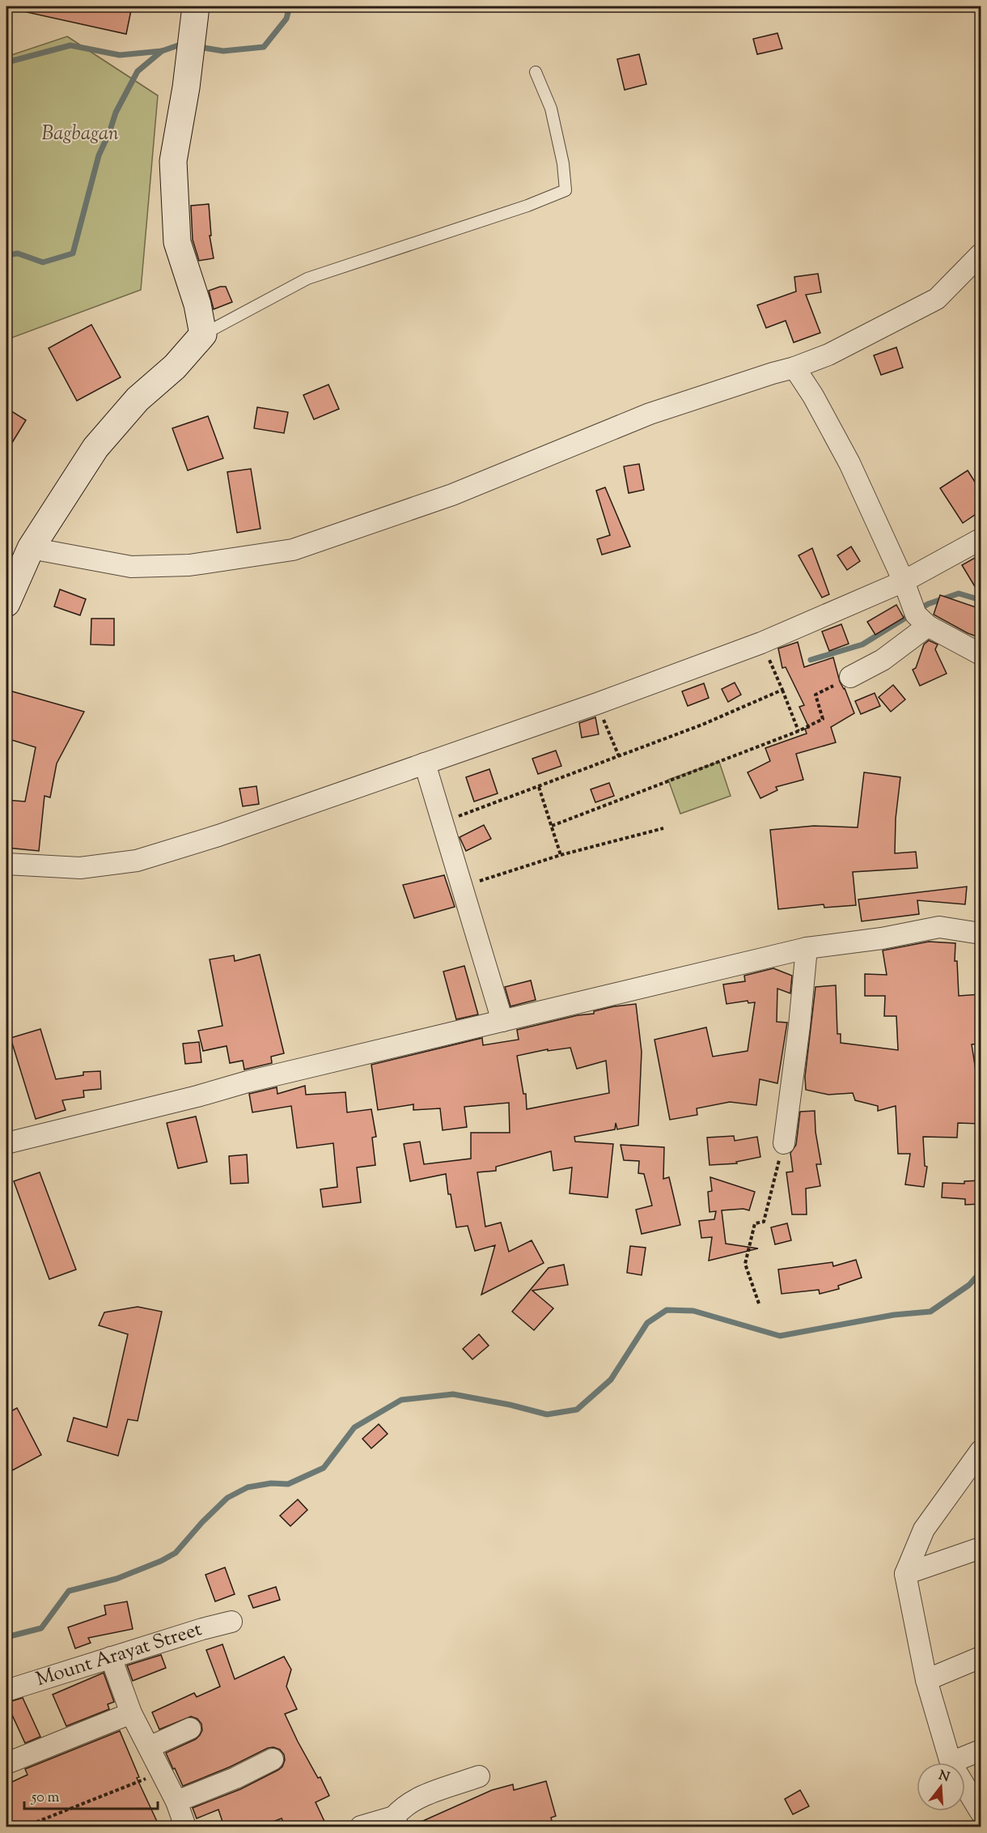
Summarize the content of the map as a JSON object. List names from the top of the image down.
{
  "streets": {
    "street": ["Mount Arayat Street"]
  },
  "parks": ["Bagbagan"],
  "scale_bar": "50 m",
  "north": "top"
}
